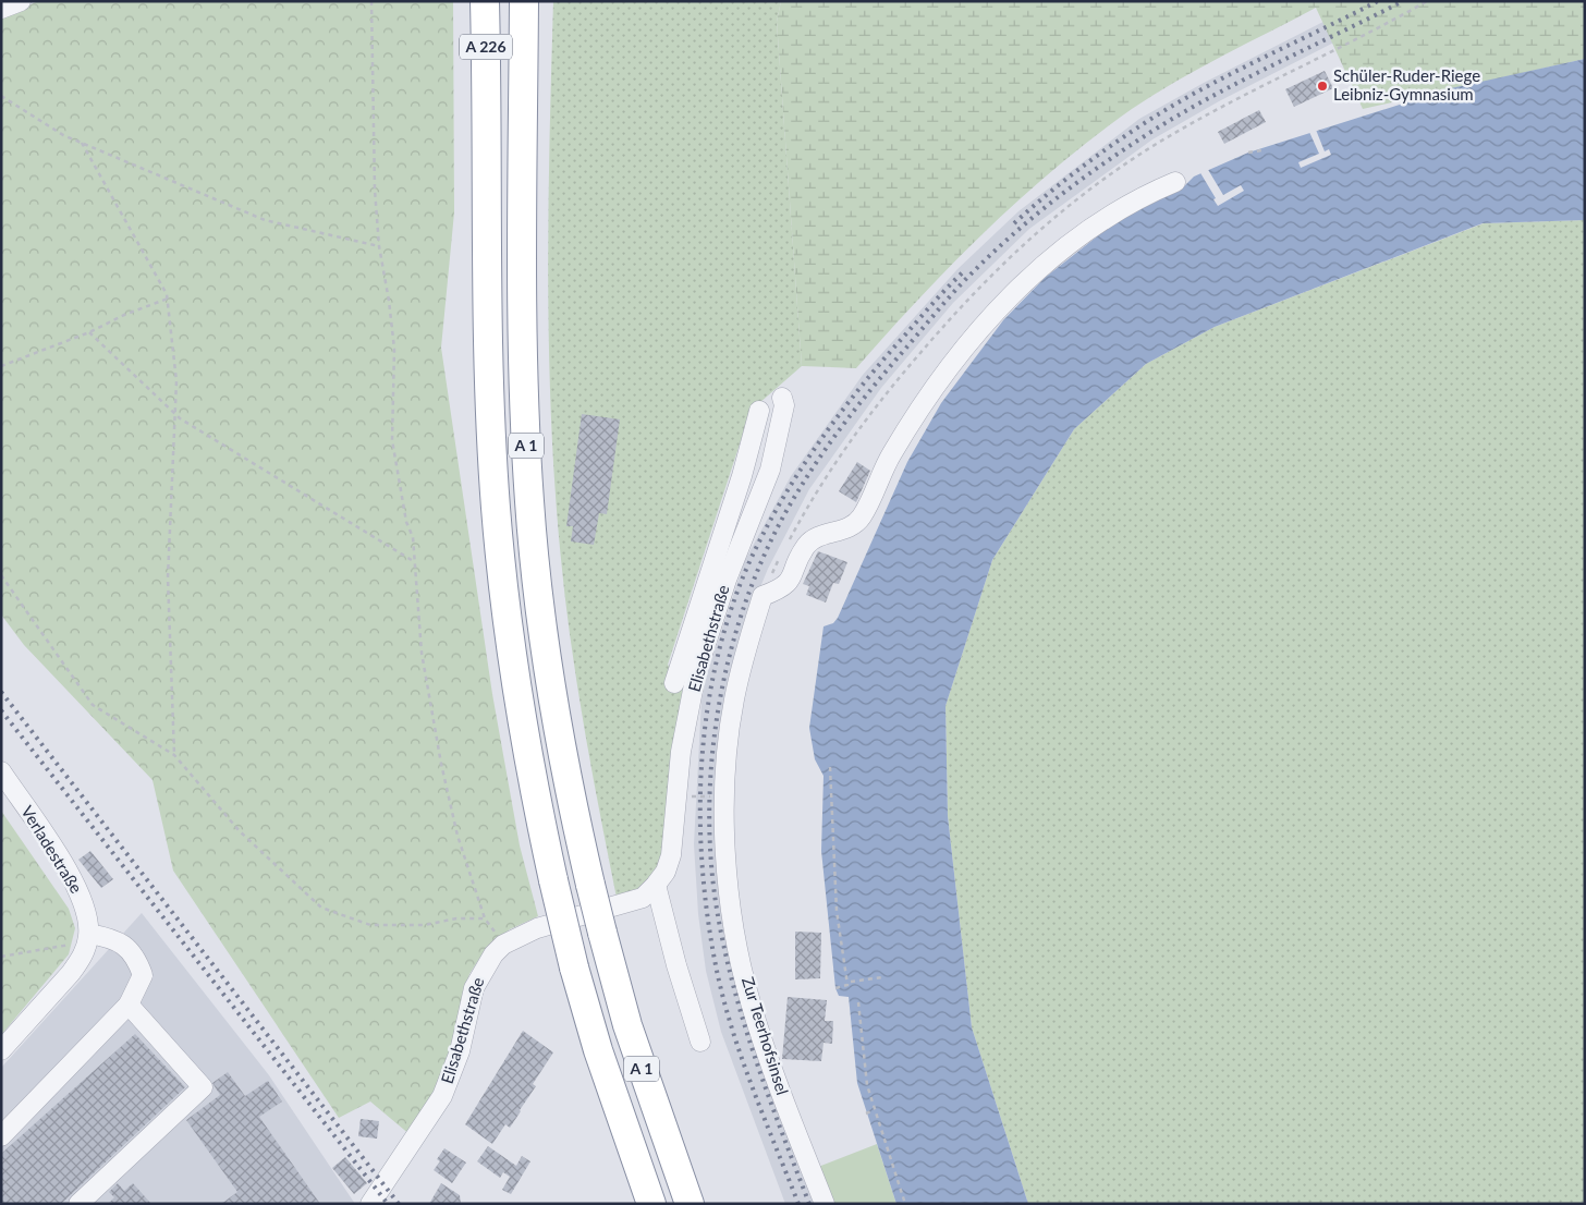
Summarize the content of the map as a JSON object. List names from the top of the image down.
{
  "streets": {
    "highway": ["A 1"],
    "street": ["Elisabethstraße", "Verladestraße", "Zur Teerhofsinsel"]
  },
  "places": ["Schüler-Ruder-Riege Leibniz-Gymnasium"]
}
